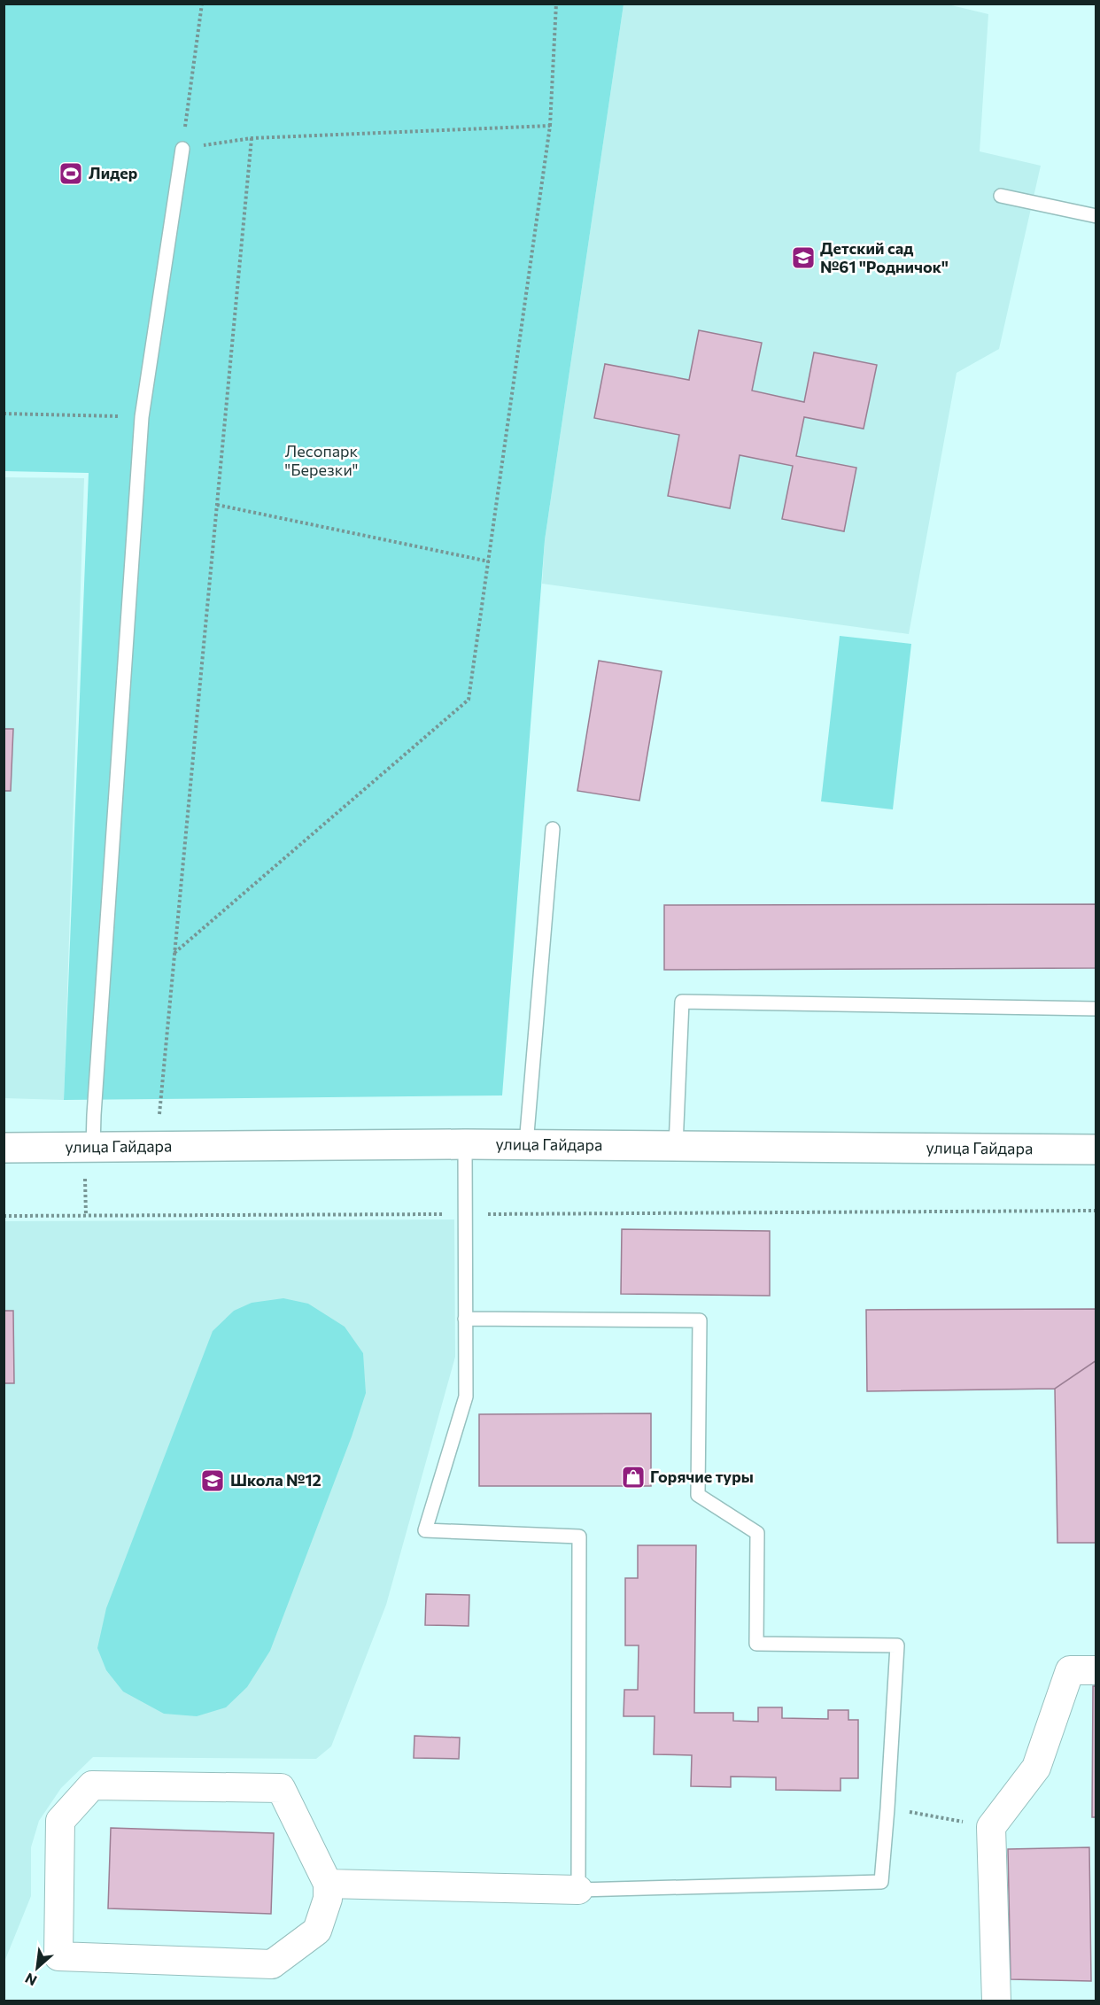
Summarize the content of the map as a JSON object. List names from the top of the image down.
{
  "streets": {
    "street": ["улица Гайдара"]
  },
  "parks": ["Лесопарк \"Березки\""],
  "places": {
    "sports": ["Лидер"],
    "school or university": ["Детский сад №61 \"Родничок\"", "Школа №12"],
    "shop": ["Горячие туры"]
  },
  "north": "bottom left"
}
